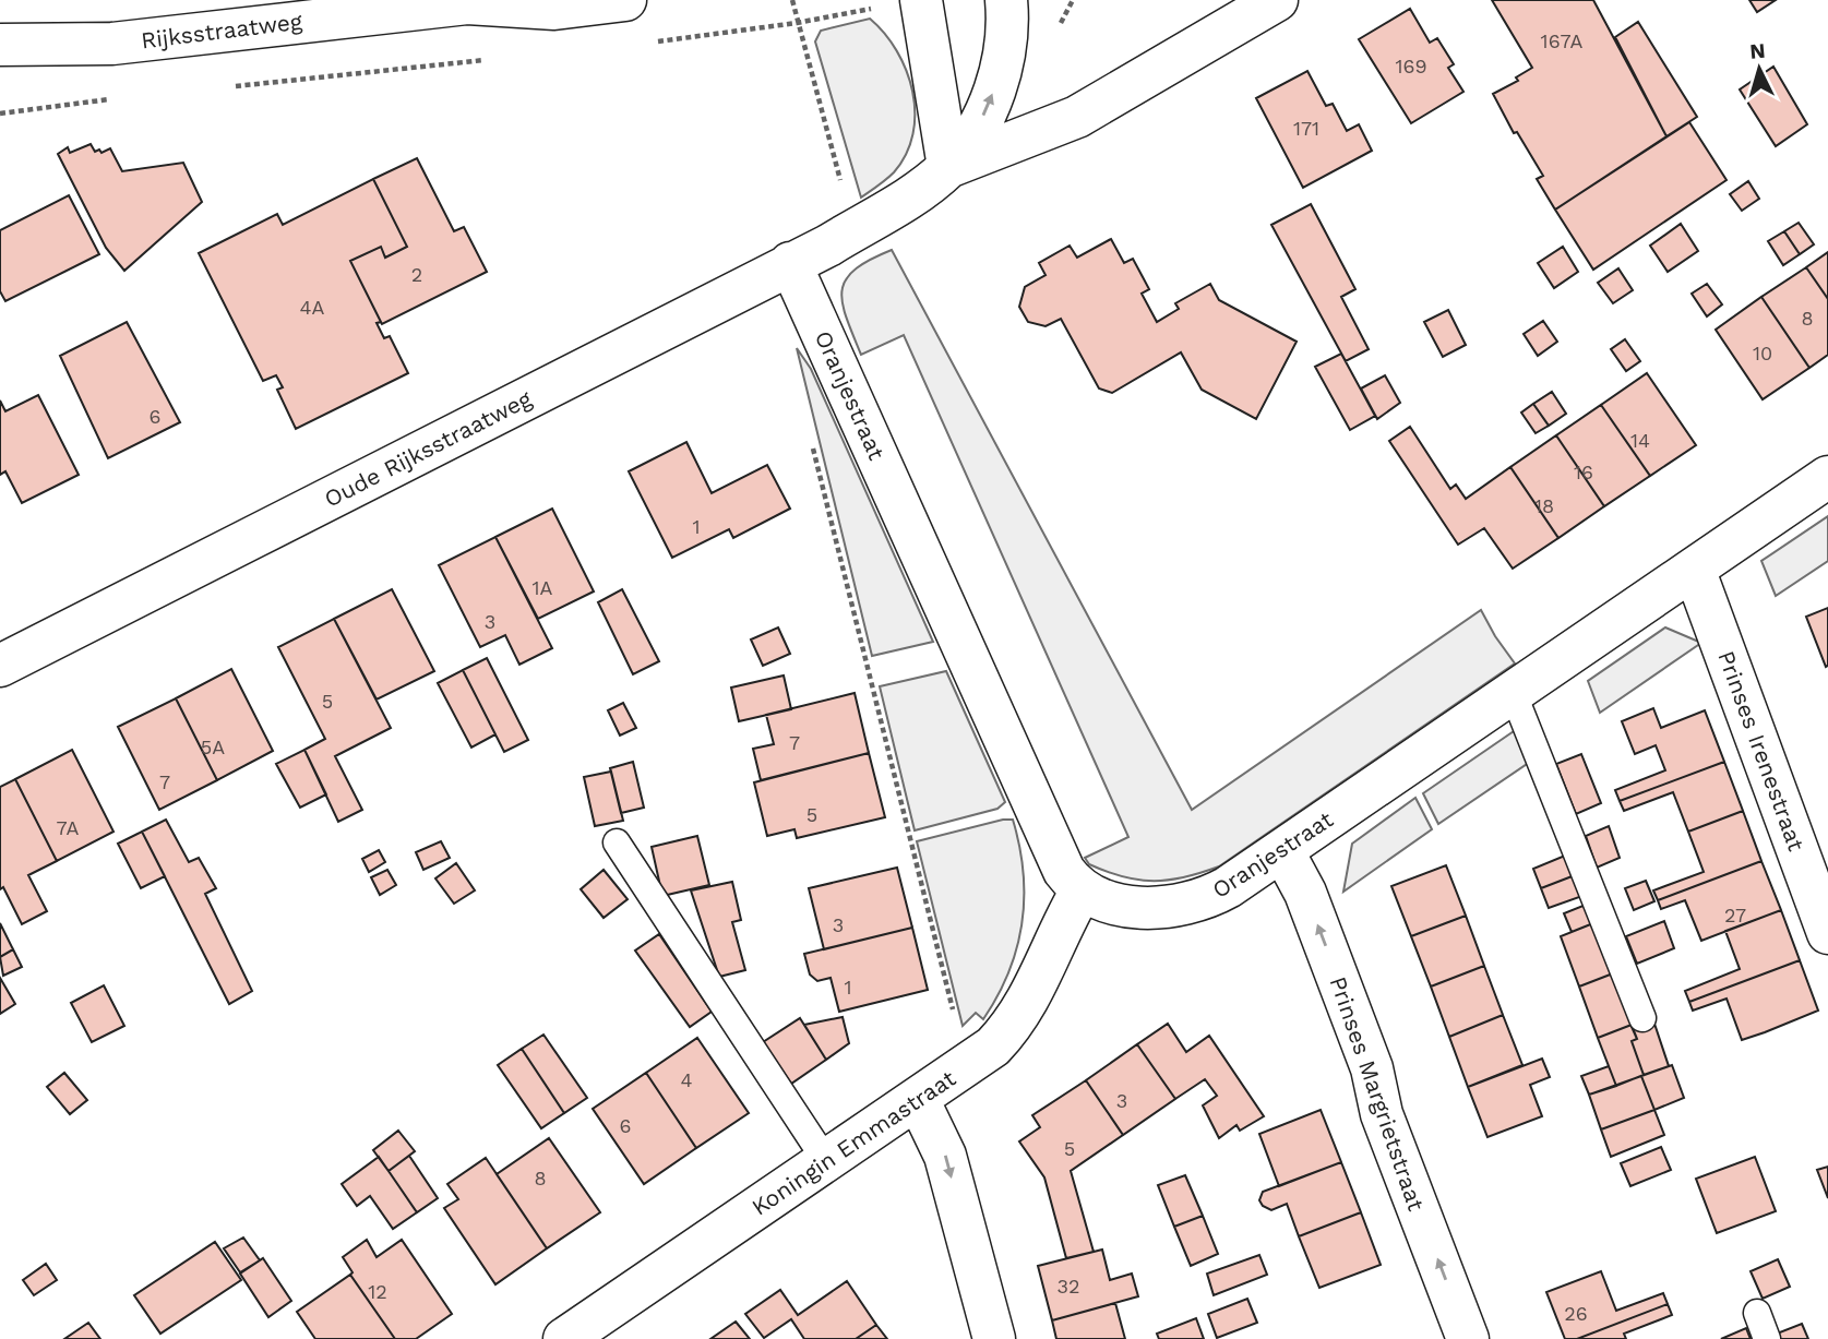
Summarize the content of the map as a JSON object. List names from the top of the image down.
{
  "streets": {
    "street": [
      "Rijksstraatweg",
      "Oranjestraat",
      "Oude Rijksstraatweg",
      "Prinses Irenestraat",
      "Prinses Margrietstraat",
      "Koningin Emmastraat"
    ]
  },
  "crossings": [
    ["Oranjestraat", "Oude Rijksstraatweg"],
    ["Oranjestraat", "Prinses Irenestraat"],
    ["Oranjestraat", "Prinses Margrietstraat"],
    ["Oranjestraat", "Koningin Emmastraat"]
  ],
  "one_way": ["Prinses Margrietstraat"],
  "house_numbers": [
    "167A",
    "169",
    "171",
    "2",
    "4A",
    "8",
    "10",
    "6",
    "14",
    "16",
    "18",
    "1",
    "1A",
    "3",
    "5",
    "7",
    "5A",
    "7",
    "5",
    "7A",
    "27",
    "3",
    "1",
    "4",
    "3",
    "6",
    "5",
    "8",
    "32",
    "12",
    "26"
  ],
  "north": "top"
}
